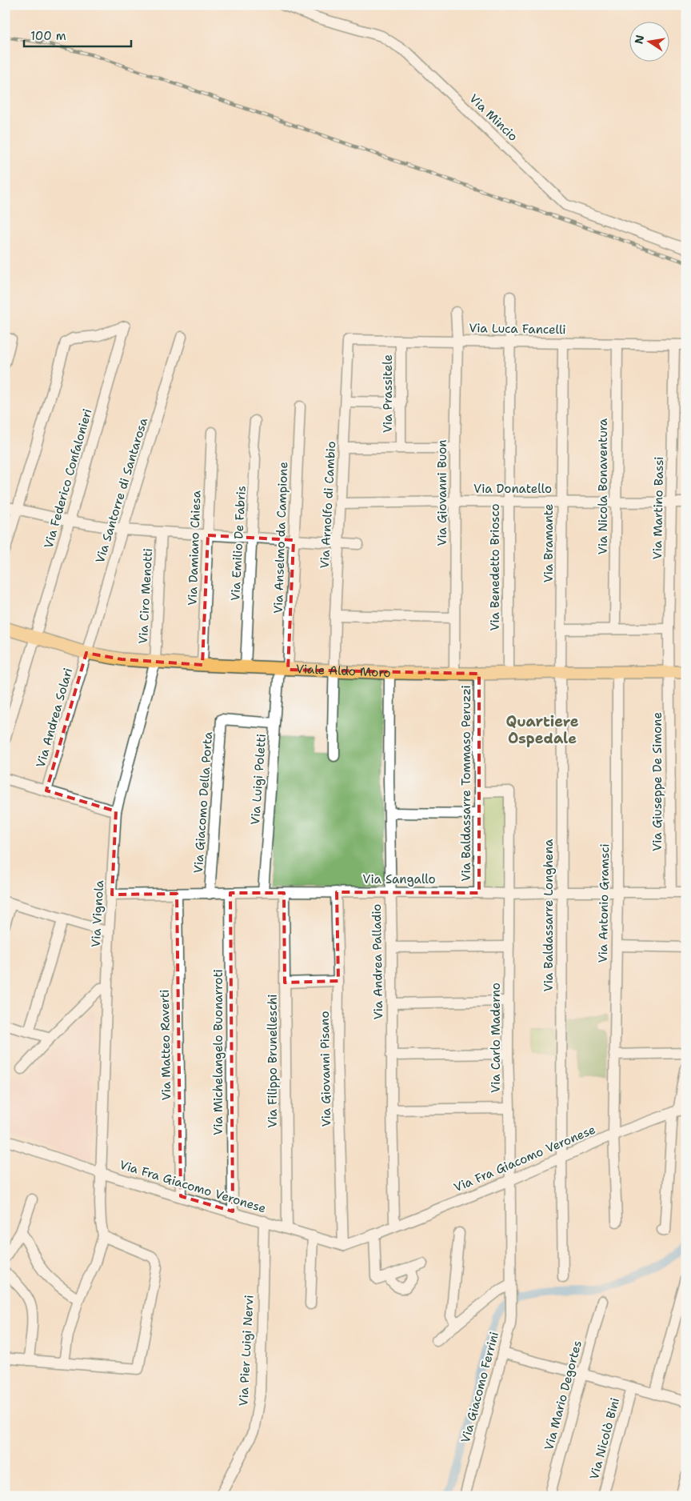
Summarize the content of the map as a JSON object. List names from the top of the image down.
{
  "streets": {
    "main road": ["Viale Aldo Moro"],
    "street": [
      "Via Mincio",
      "Via Luca Fancelli",
      "Via Prassitele",
      "Via Federico Confalonieri",
      "Via Nicola Bonaventura",
      "Via Donatello",
      "Via Santorre di Santarosa",
      "Via Giovanni Buon",
      "Via Arnolfo di Cambio",
      "Via Martino Bassi",
      "Via Anselmo da Campione",
      "Via Emilio De Fabris",
      "Via Bramante",
      "Via Damiano Chiesa",
      "Via Benedetto Briosco",
      "Via Ciro Menotti",
      "Via Andrea Solari",
      "Via Luigi Poletti",
      "Via Giuseppe De Simone",
      "Via Baldassarre Tommaso Peruzzi",
      "Via Giacomo Della Porta",
      "Via Sangallo",
      "Via Antonio Gramsci",
      "Via Vignola",
      "Via Baldassarre Longhena",
      "Via Andrea Palladio",
      "Via Carlo Maderno",
      "Via Matteo Raverti",
      "Via Michelangelo Buonarroti",
      "Via Filippo Brunelleschi",
      "Via Giovanni Pisano",
      "Via Fra Giacomo Veronese",
      "Via Pier Luigi Nervi",
      "Via Giacomo Ferrini",
      "Via Mario Degortes",
      "Via Nicolò Bini"
    ]
  },
  "crossings": [
    ["Via Luca Fancelli", "Via Prassitele"],
    ["Via Luca Fancelli", "Via Nicola Bonaventura"],
    ["Via Luca Fancelli", "Via Giovanni Buon"],
    ["Via Luca Fancelli", "Via Arnolfo di Cambio"],
    ["Via Luca Fancelli", "Via Martino Bassi"],
    ["Via Luca Fancelli", "Via Bramante"],
    ["Via Luca Fancelli", "Via Benedetto Briosco"],
    ["Via Federico Confalonieri", "Viale Aldo Moro"],
    ["Via Nicola Bonaventura", "Via Donatello"],
    ["Via Donatello", "Via Giovanni Buon"],
    ["Via Donatello", "Via Arnolfo di Cambio"],
    ["Via Donatello", "Via Martino Bassi"],
    ["Via Donatello", "Via Bramante"],
    ["Via Donatello", "Via Benedetto Briosco"],
    ["Via Santorre di Santarosa", "Viale Aldo Moro"],
    ["Via Santorre di Santarosa", "Via Andrea Solari"],
    ["Via Giovanni Buon", "Viale Aldo Moro"],
    ["Via Arnolfo di Cambio", "Viale Aldo Moro"],
    ["Via Martino Bassi", "Viale Aldo Moro"],
    ["Via Martino Bassi", "Via Giuseppe De Simone"],
    ["Via Anselmo da Campione", "Viale Aldo Moro"],
    ["Via Anselmo da Campione", "Via Luigi Poletti"],
    ["Via Emilio De Fabris", "Viale Aldo Moro"],
    ["Via Bramante", "Viale Aldo Moro"],
    ["Via Bramante", "Via Baldassarre Longhena"],
    ["Via Damiano Chiesa", "Viale Aldo Moro"],
    ["Via Benedetto Briosco", "Viale Aldo Moro"],
    ["Via Ciro Menotti", "Viale Aldo Moro"],
    ["Via Ciro Menotti", "Via Vignola"],
    ["Viale Aldo Moro", "Via Andrea Solari"],
    ["Viale Aldo Moro", "Via Luigi Poletti"],
    ["Viale Aldo Moro", "Via Giuseppe De Simone"],
    ["Viale Aldo Moro", "Via Baldassarre Tommaso Peruzzi"],
    ["Viale Aldo Moro", "Via Antonio Gramsci"],
    ["Viale Aldo Moro", "Via Vignola"],
    ["Viale Aldo Moro", "Via Baldassarre Longhena"],
    ["Viale Aldo Moro", "Via Andrea Palladio"],
    ["Via Luigi Poletti", "Via Giacomo Della Porta"],
    ["Via Luigi Poletti", "Via Sangallo"],
    ["Via Giuseppe De Simone", "Via Sangallo"],
    ["Via Baldassarre Tommaso Peruzzi", "Via Sangallo"],
    ["Via Baldassarre Tommaso Peruzzi", "Via Carlo Maderno"],
    ["Via Giacomo Della Porta", "Via Sangallo"],
    ["Via Sangallo", "Via Antonio Gramsci"],
    ["Via Sangallo", "Via Vignola"],
    ["Via Sangallo", "Via Baldassarre Longhena"],
    ["Via Sangallo", "Via Andrea Palladio"],
    ["Via Sangallo", "Via Carlo Maderno"],
    ["Via Sangallo", "Via Matteo Raverti"],
    ["Via Sangallo", "Via Michelangelo Buonarroti"],
    ["Via Sangallo", "Via Filippo Brunelleschi"],
    ["Via Sangallo", "Via Giovanni Pisano"],
    ["Via Antonio Gramsci", "Via Fra Giacomo Veronese"],
    ["Via Vignola", "Via Fra Giacomo Veronese"],
    ["Via Baldassarre Longhena", "Via Fra Giacomo Veronese"],
    ["Via Andrea Palladio", "Via Fra Giacomo Veronese"],
    ["Via Carlo Maderno", "Via Fra Giacomo Veronese"],
    ["Via Carlo Maderno", "Via Giacomo Ferrini"],
    ["Via Matteo Raverti", "Via Fra Giacomo Veronese"],
    ["Via Michelangelo Buonarroti", "Via Fra Giacomo Veronese"],
    ["Via Filippo Brunelleschi", "Via Fra Giacomo Veronese"],
    ["Via Giovanni Pisano", "Via Fra Giacomo Veronese"],
    ["Via Fra Giacomo Veronese", "Via Pier Luigi Nervi"]
  ],
  "districts": ["Quartiere Ospedale"],
  "scale_bar": "100 m",
  "north": "left"
}
